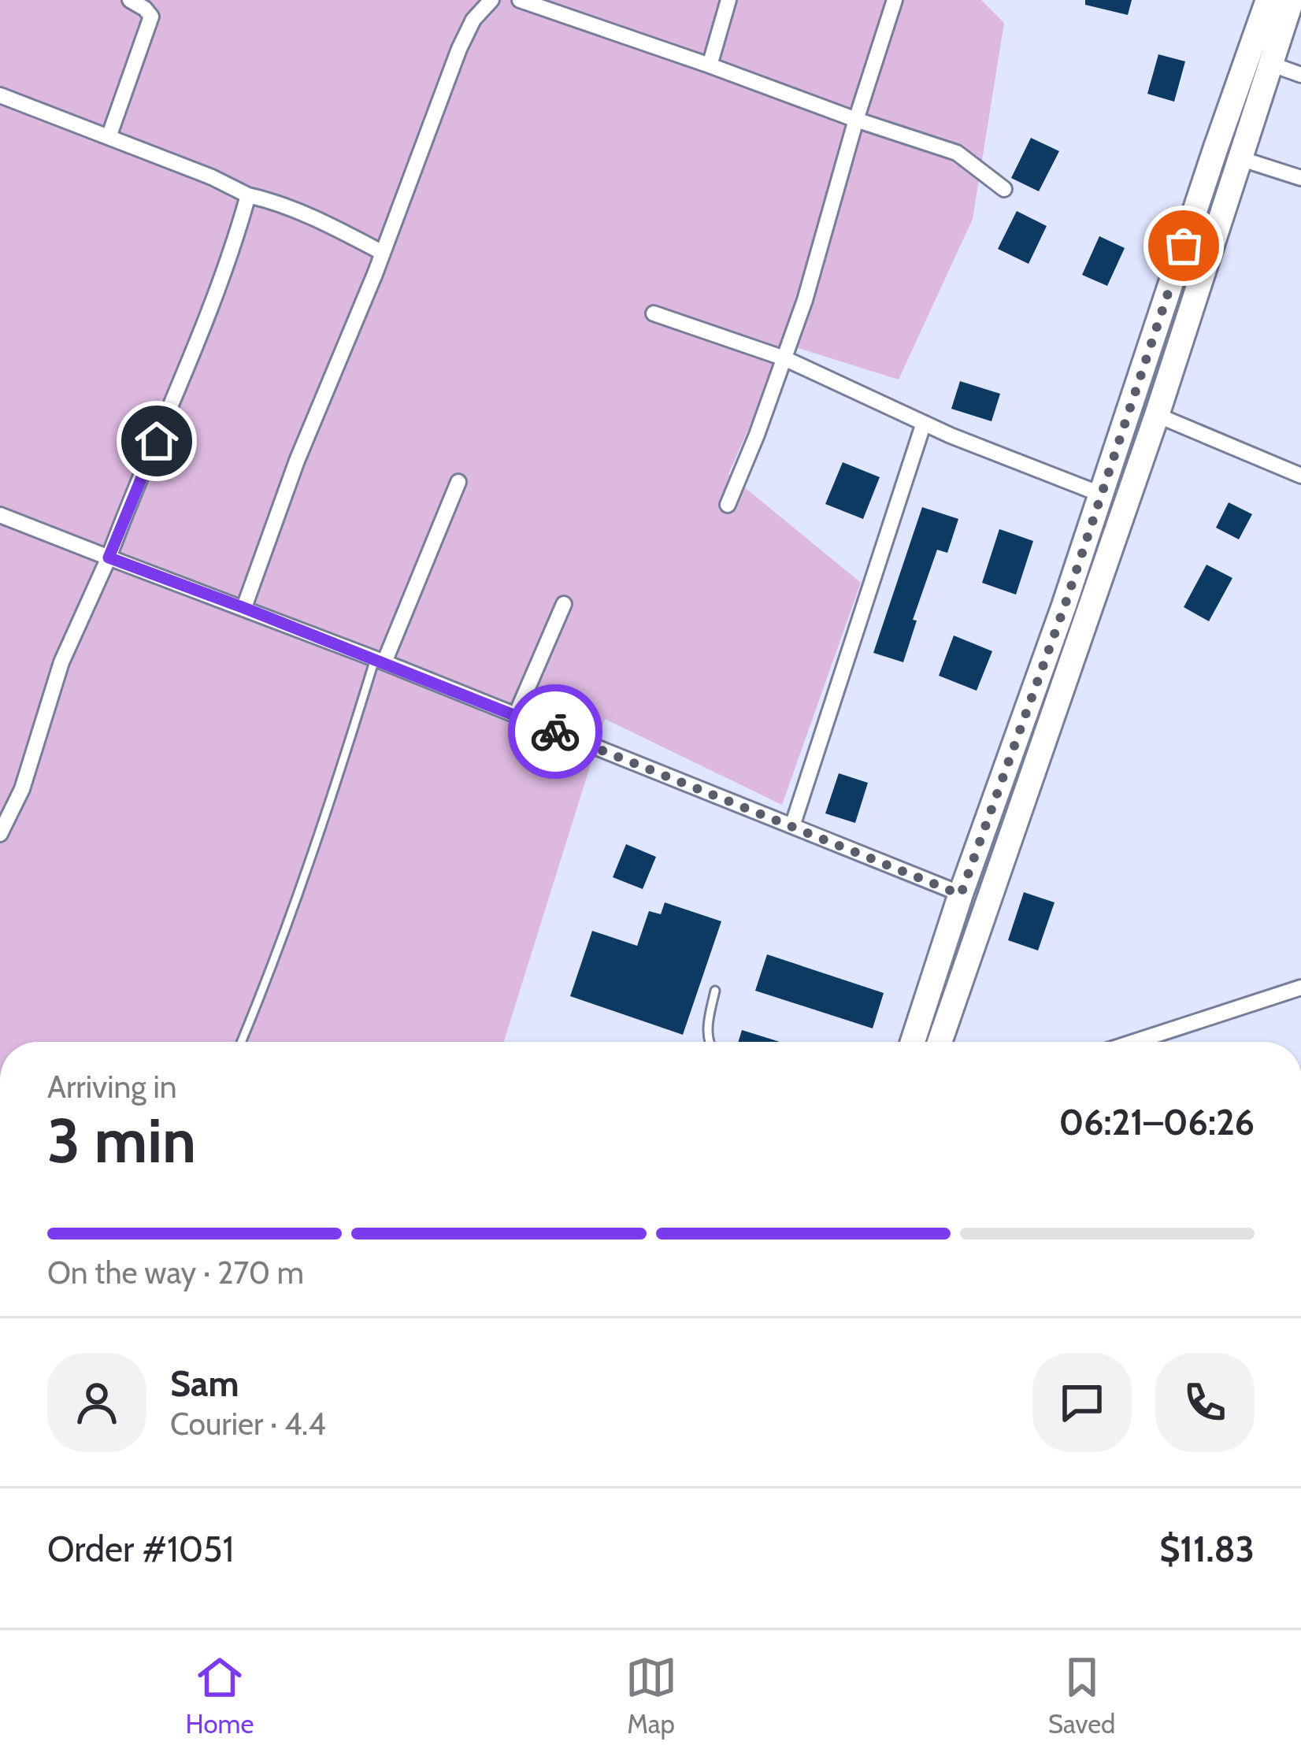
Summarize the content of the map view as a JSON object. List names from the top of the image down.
{
  "page": {
    "heading": ["3 min", "Arriving in", "06:21–06:26"],
    "panel": [
      "Sam",
      "Courier · 4.4",
      "Order #1051",
      "$11.83"
    ],
    "bar": "On the way · 270 m",
    "tabs": ["Home", "Map", "Saved"]
  }
}
